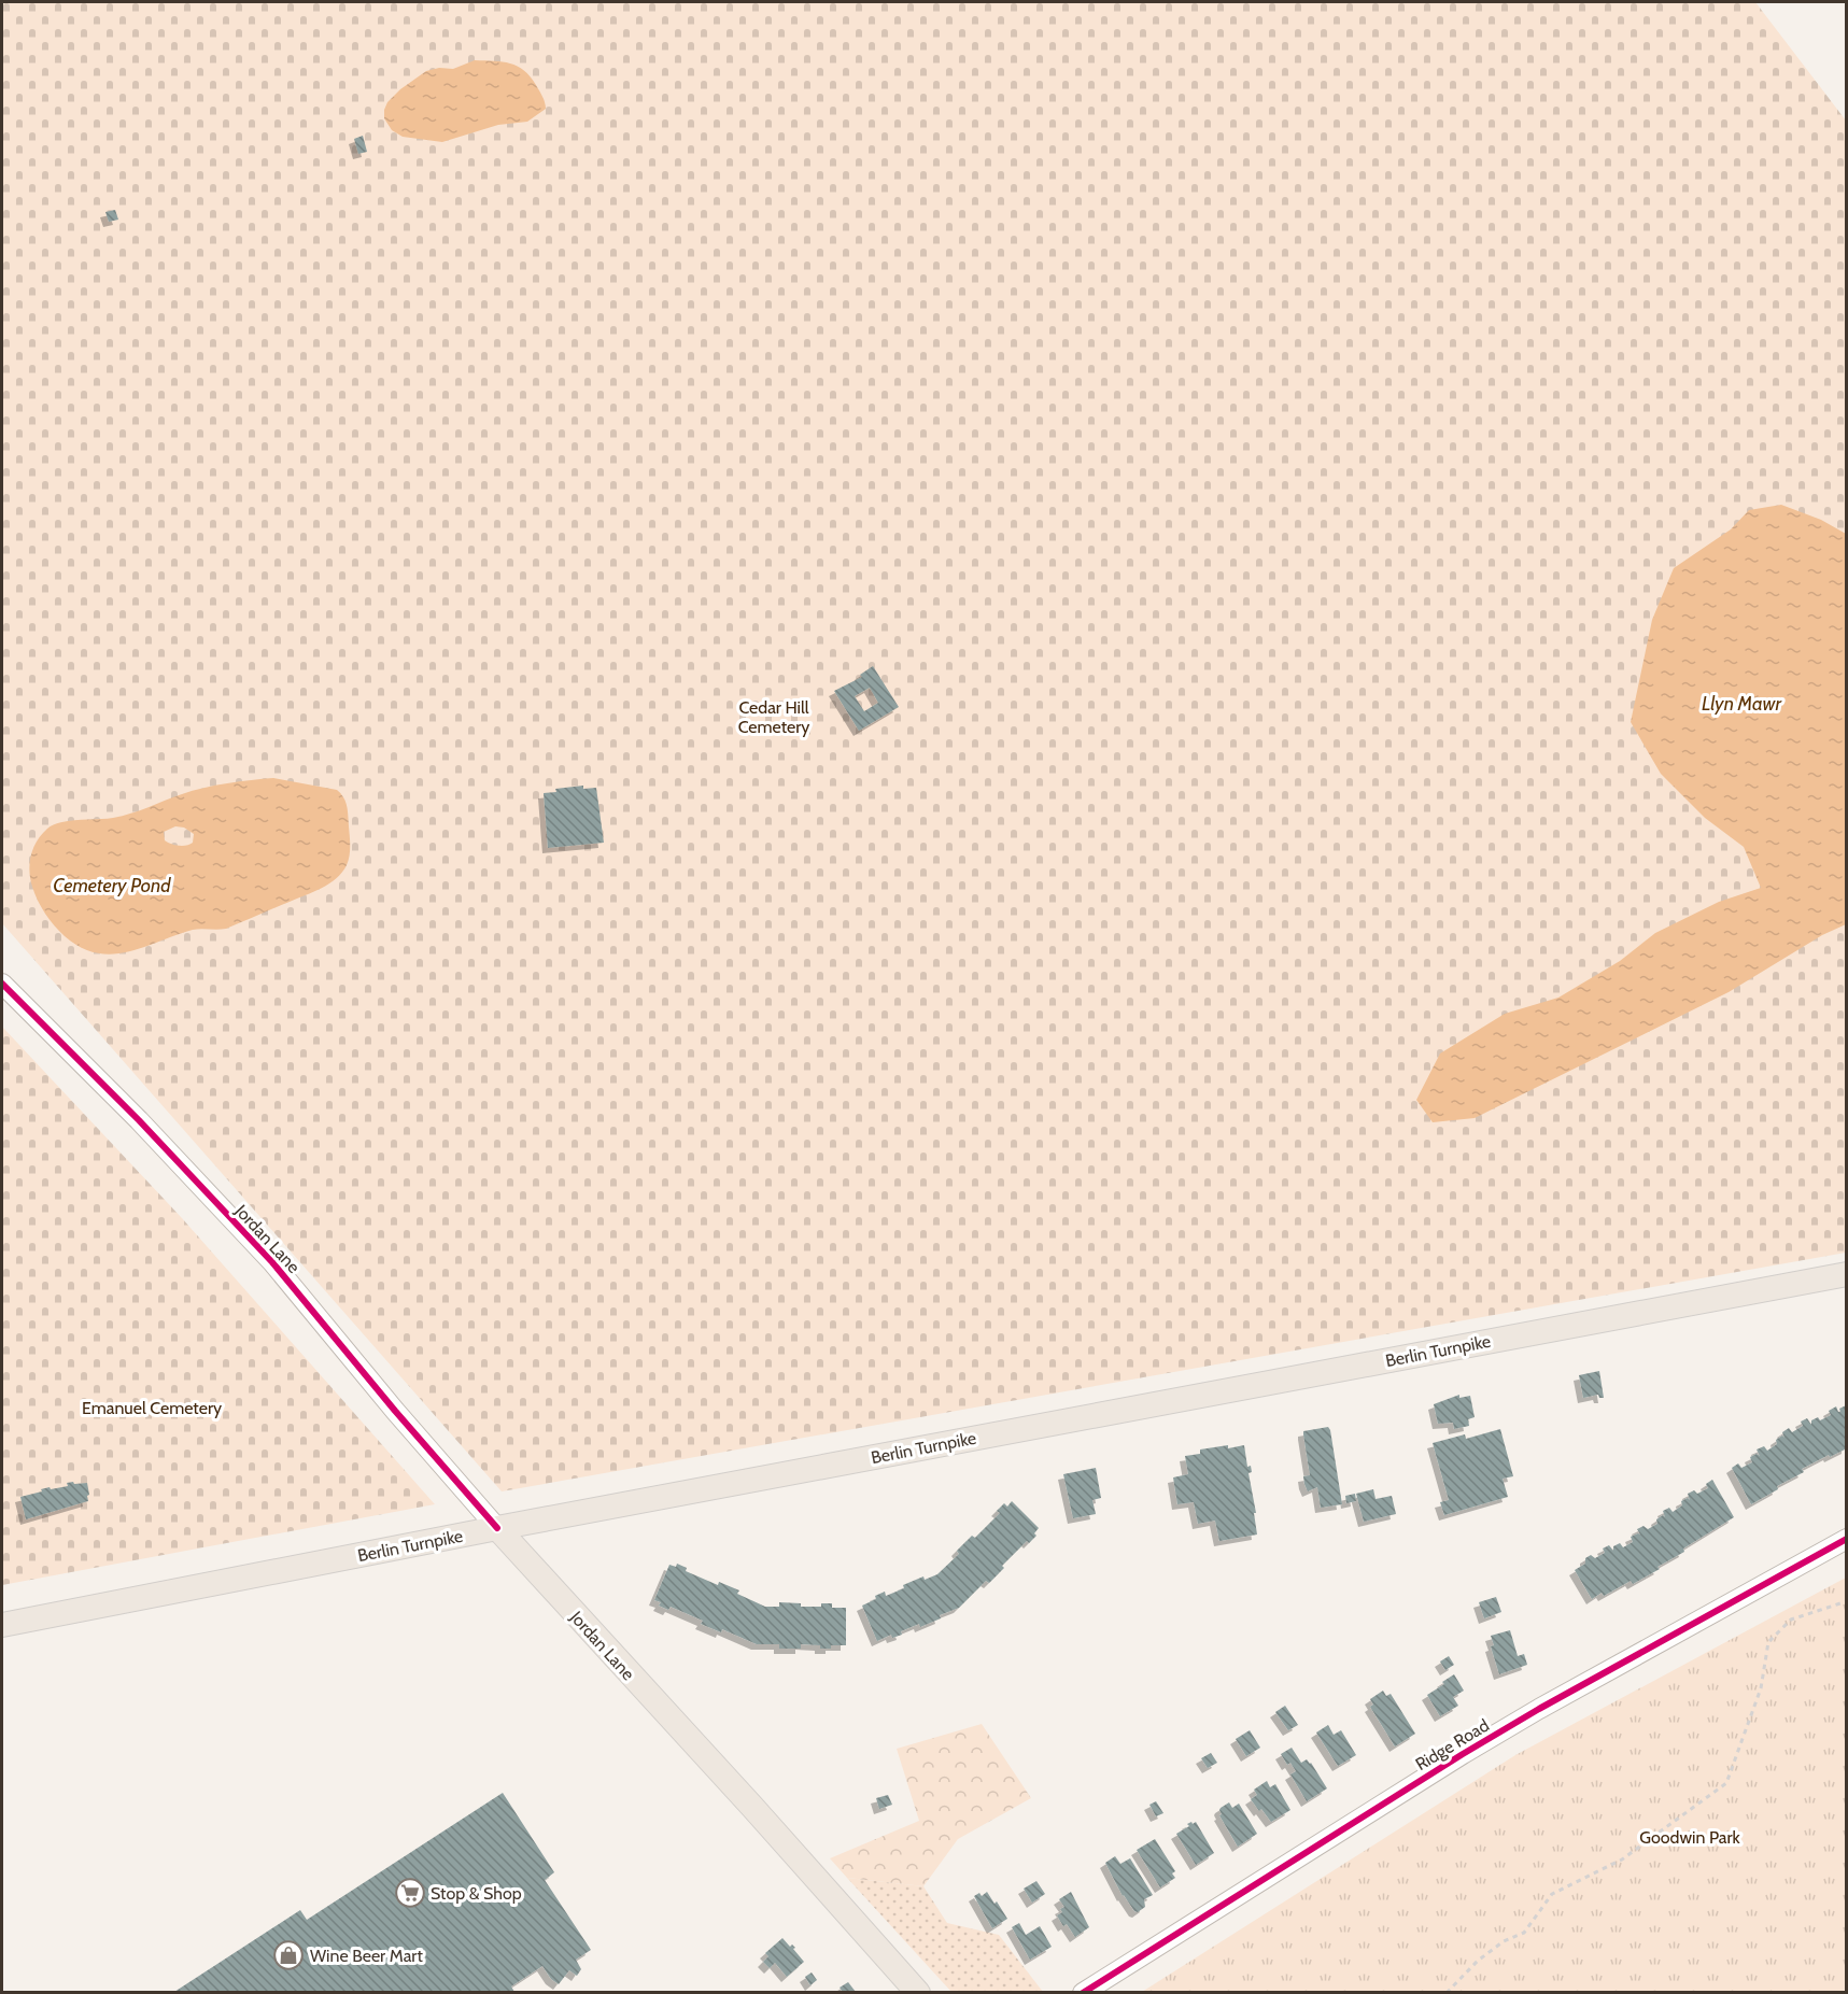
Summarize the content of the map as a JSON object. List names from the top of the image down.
{
  "streets": {
    "main road": ["Jordan Lane", "Berlin Turnpike"],
    "street": ["Ridge Road"]
  },
  "crossings": [
    ["Jordan Lane", "Berlin Turnpike"]
  ],
  "water": ["Llyn Mawr", "Cemetery Pond"],
  "parks": ["Cedar Hill Cemetery", "Emanuel Cemetery", "Goodwin Park"],
  "places": {
    "supermarket": ["Stop & Shop"],
    "shop": ["Wine Beer Mart"]
  }
}
